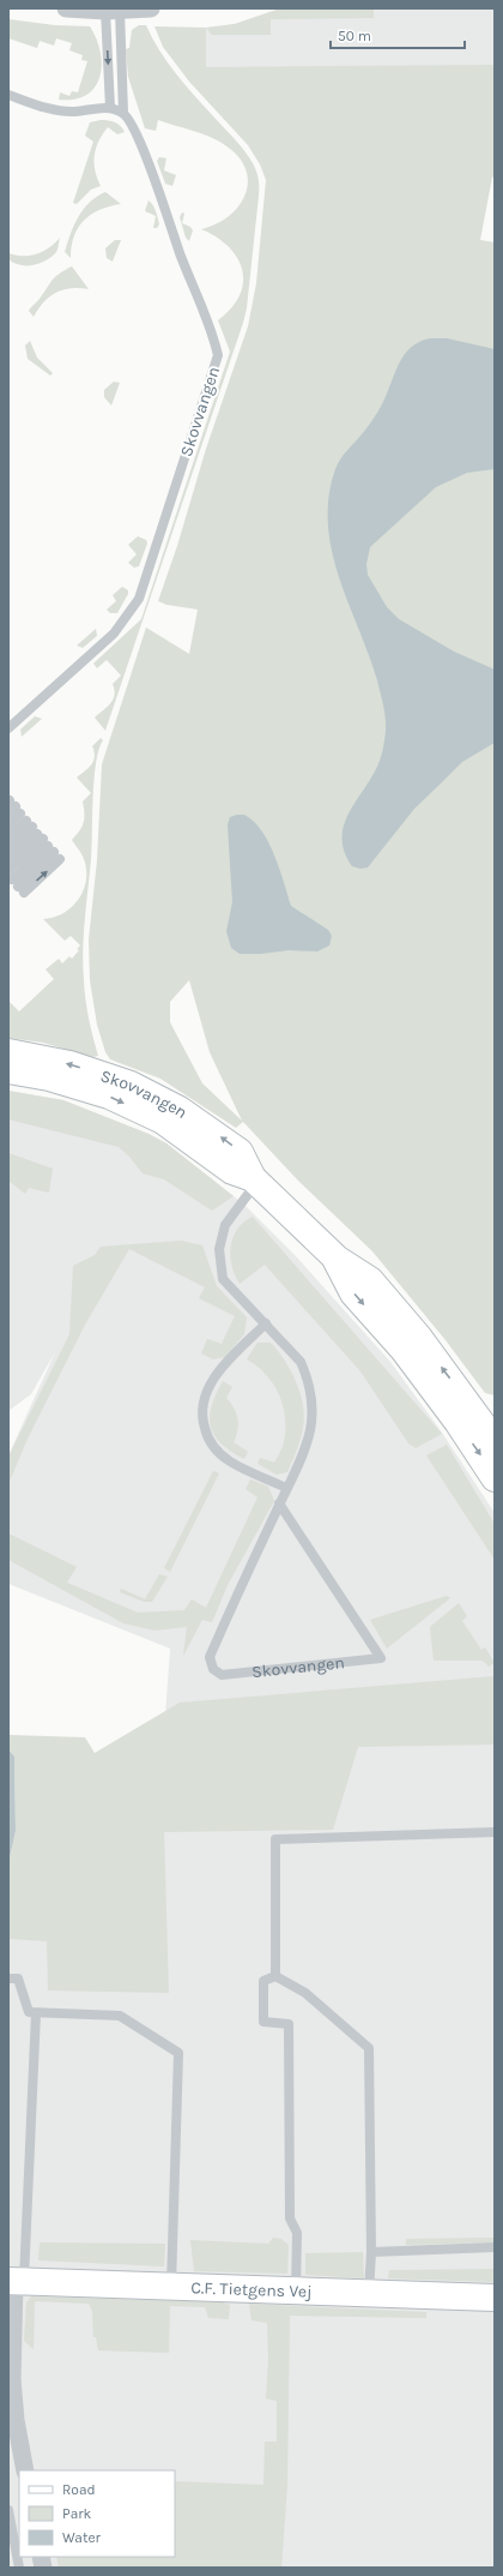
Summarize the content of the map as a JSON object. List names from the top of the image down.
{
  "streets": {
    "street": ["Skovvangen", "C.F. Tietgens Vej"]
  },
  "legend": ["Road", "Park", "Water"],
  "scale_bar": "50 m"
}
